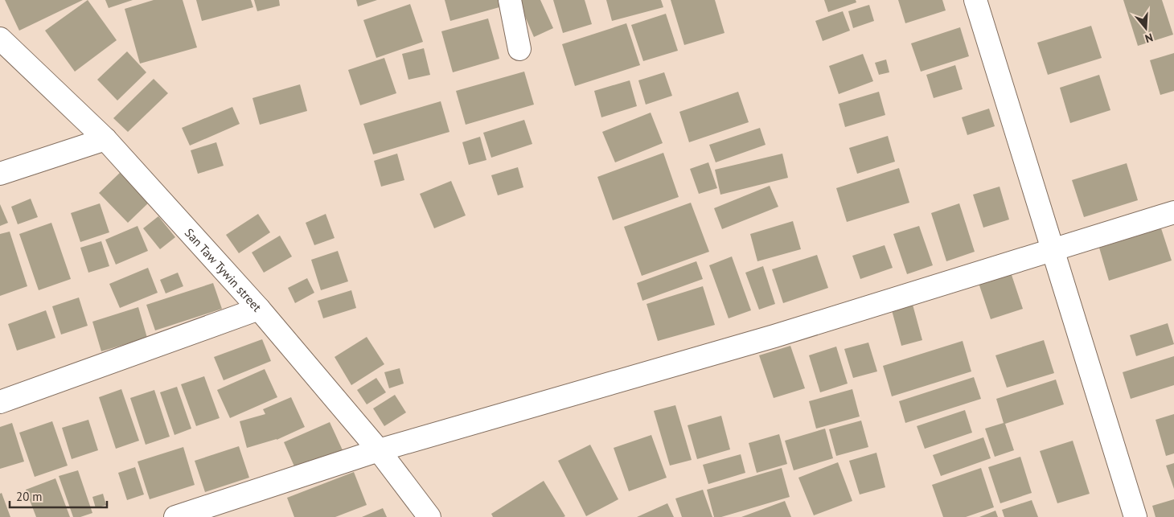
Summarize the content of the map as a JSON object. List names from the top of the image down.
{
  "streets": {
    "street": ["San Taw Tywin street"]
  },
  "scale_bar": "20 m",
  "north": "bottom"
}
